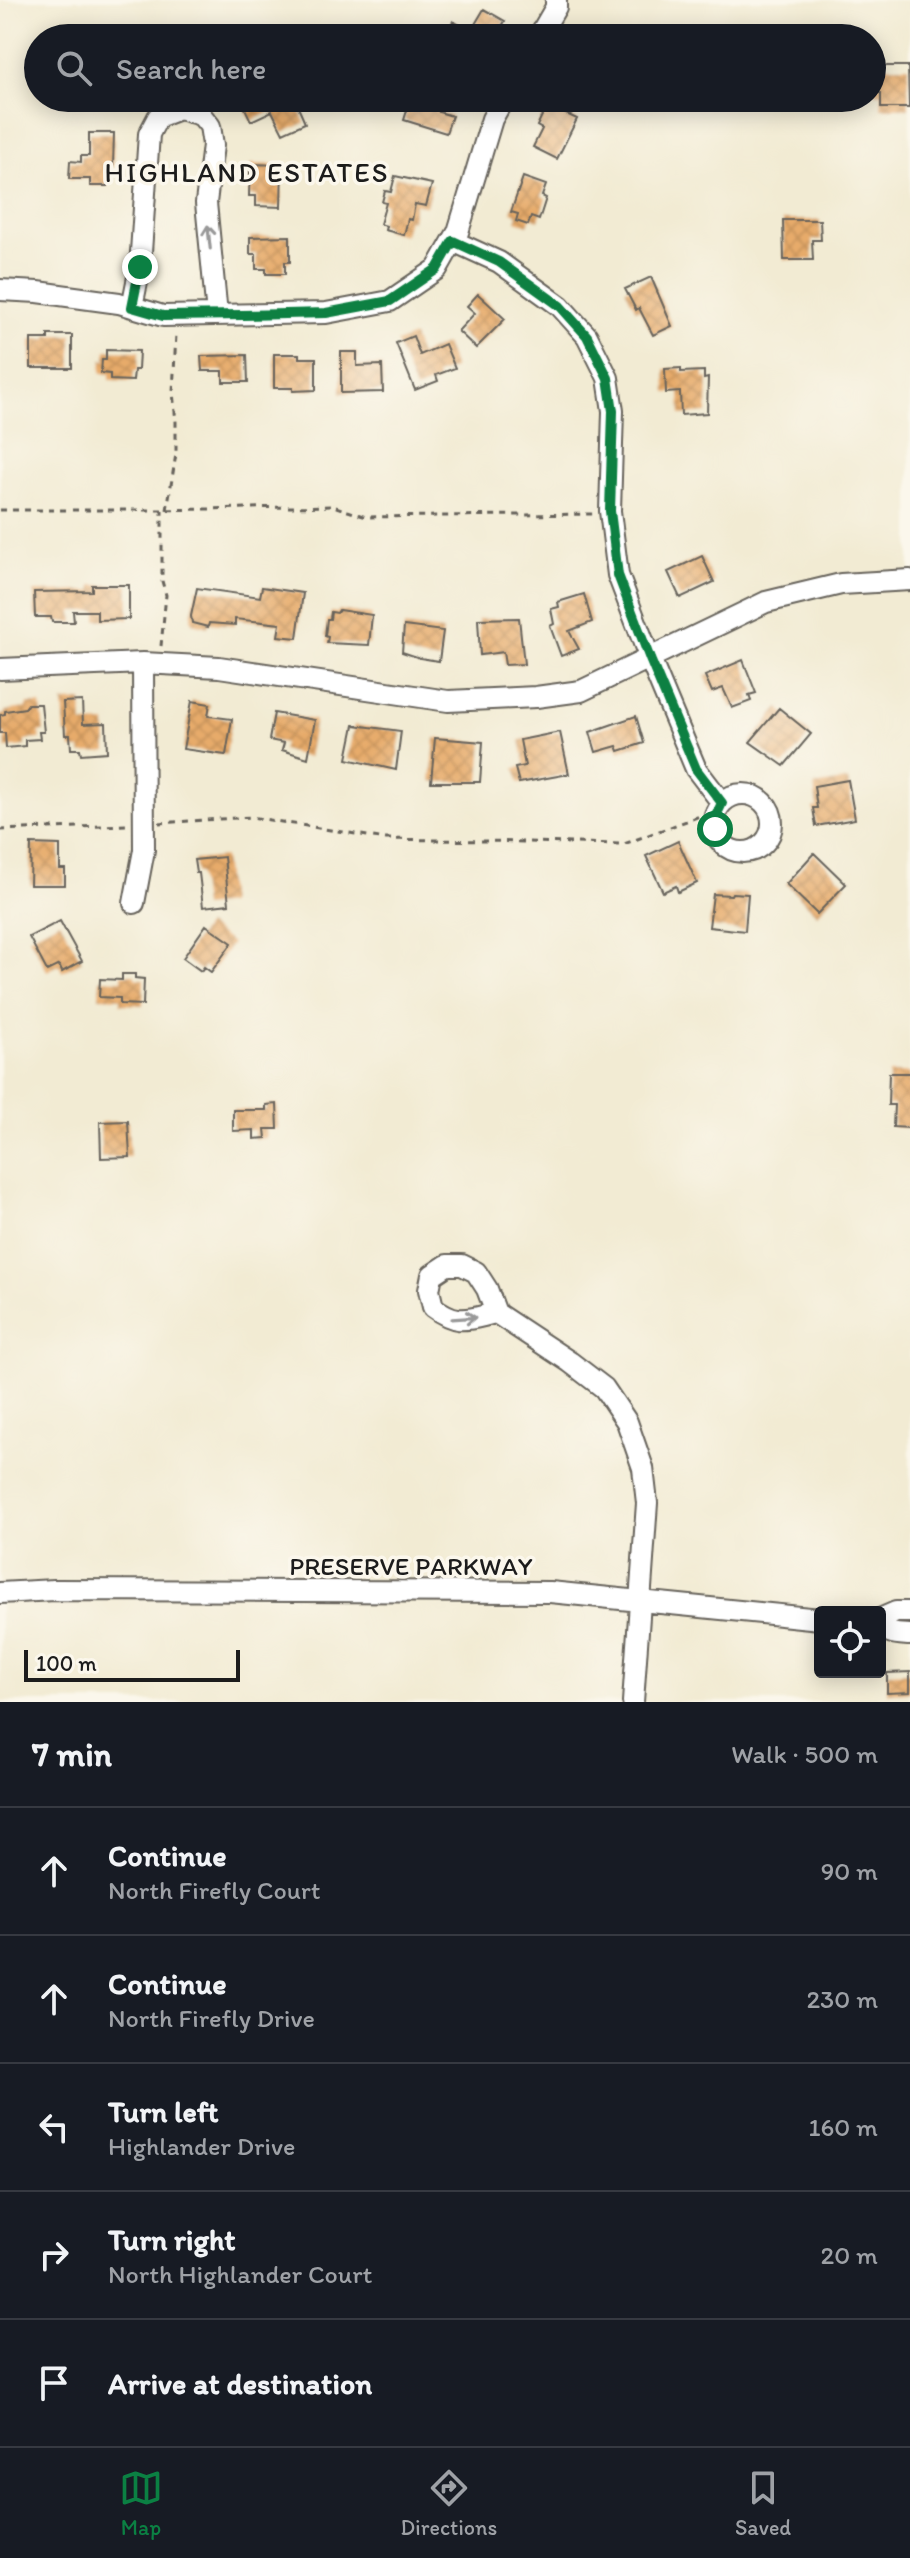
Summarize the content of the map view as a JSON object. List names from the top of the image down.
{
  "streets": {
    "street": ["PRESERVE PARKWAY"]
  },
  "districts": ["HIGHLAND ESTATES"],
  "scale_bar": "100 m",
  "page": {
    "search": "Search here",
    "scale": "100 m",
    "heading": ["7 min", "Walk · 500 m"],
    "list": [
      ["Continue", "North Firefly Court", "90 m"],
      ["Continue", "North Firefly Drive", "230 m"],
      ["Turn left", "Highlander Drive", "160 m"],
      ["Turn right", "North Highlander Court", "20 m"],
      "Arrive at destination"
    ],
    "nav": ["Map", "Directions", "Saved"]
  }
}
